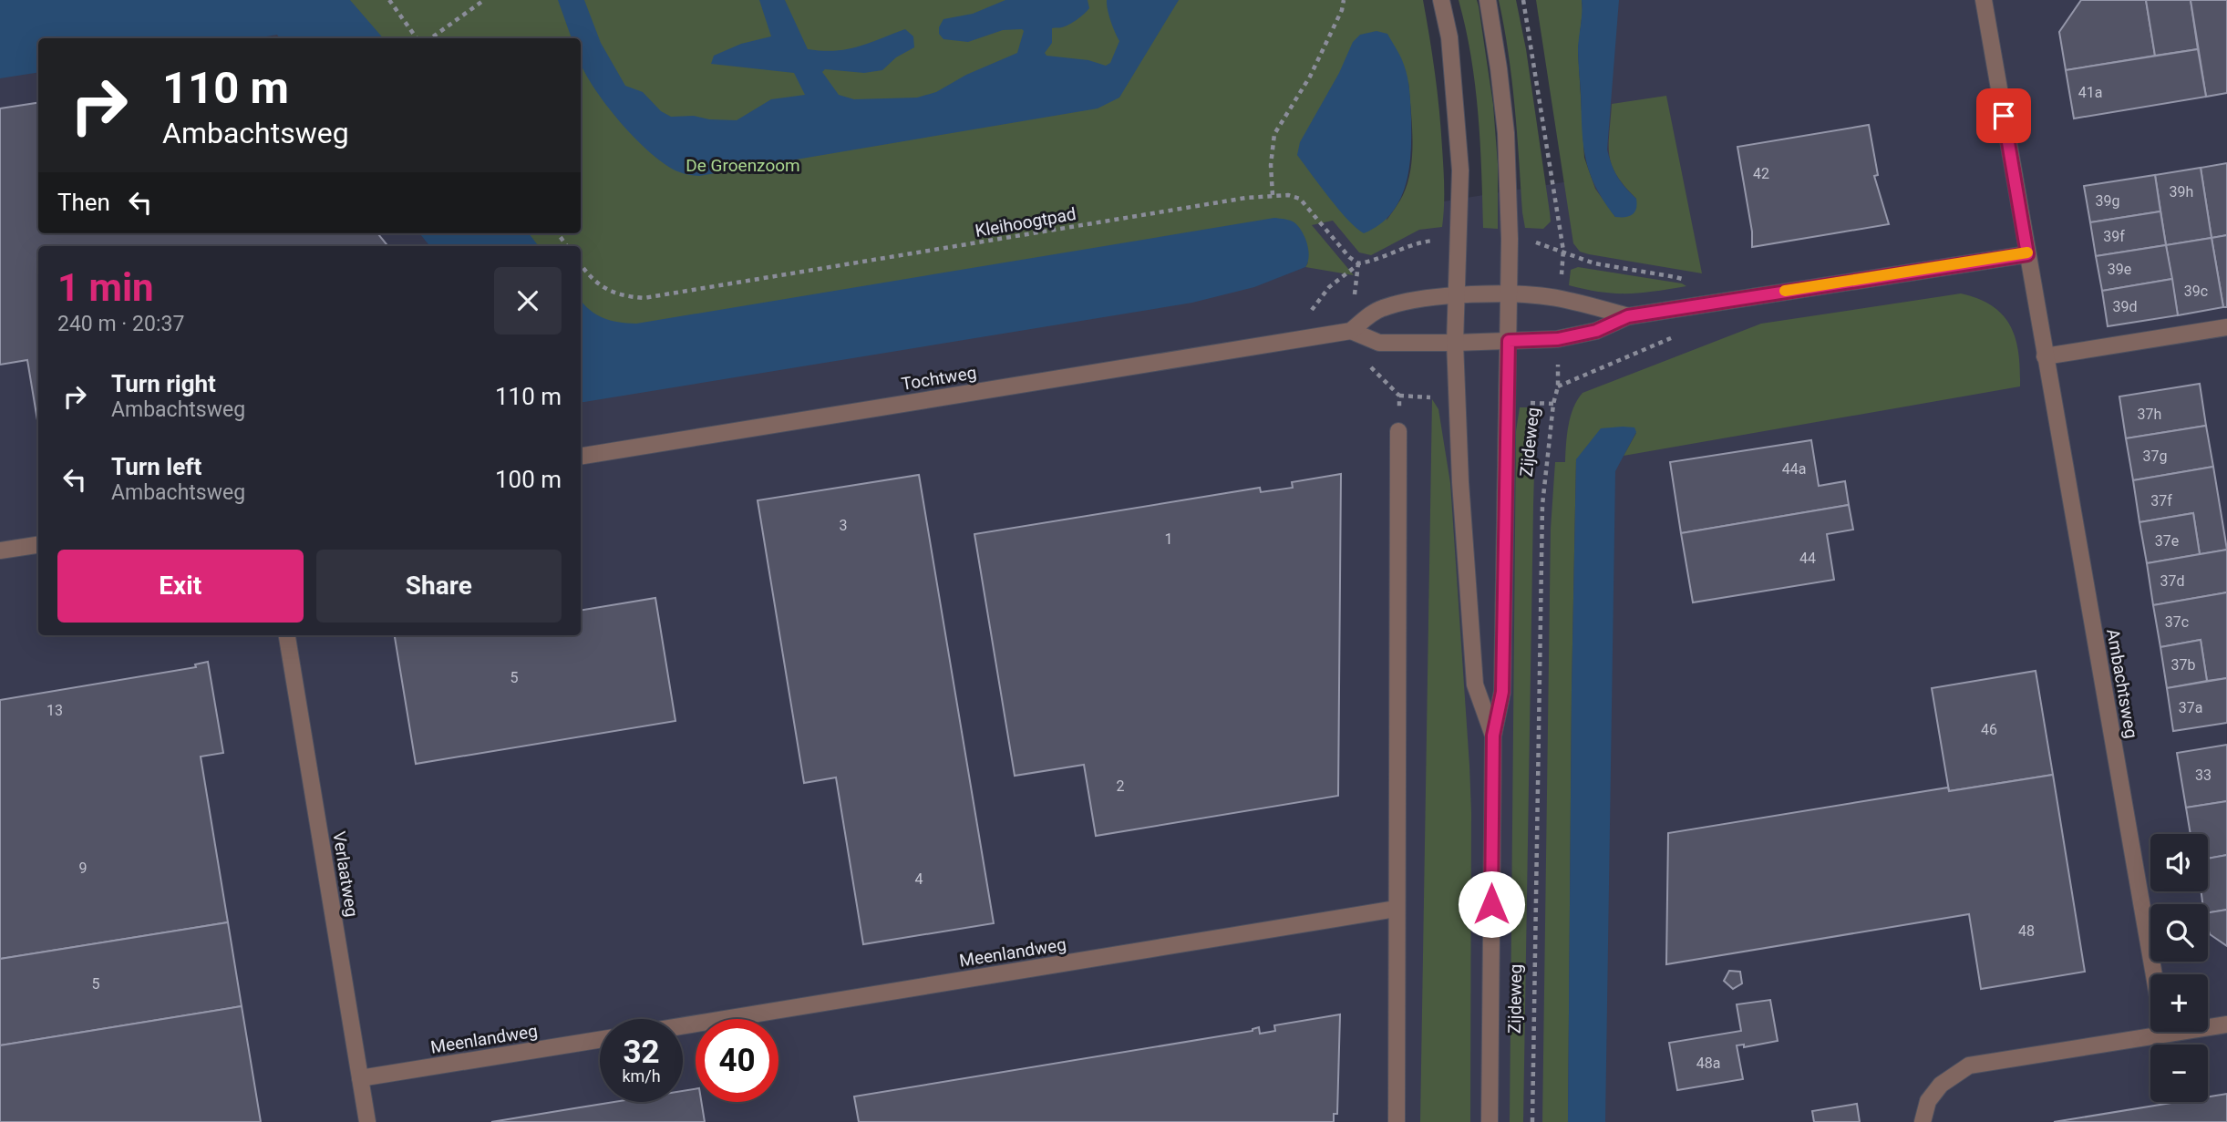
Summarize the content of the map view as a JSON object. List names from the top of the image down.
{
  "streets": {
    "street": [
      "Tochtweg",
      "Zijdeweg",
      "Ambachtsweg",
      "Verlaatweg",
      "Meenlandweg"
    ],
    "path": ["Kleihoogtpad"]
  },
  "crossings": [
    ["Tochtweg", "Zijdeweg"],
    ["Verlaatweg", "Meenlandweg"]
  ],
  "parks": ["De Groenzoom"],
  "house_numbers": [
    "41a",
    "42",
    "39h",
    "39g",
    "39f",
    "39e",
    "39c",
    "39d",
    "37h",
    "37g",
    "44a",
    "37f",
    "3",
    "1",
    "37e",
    "44",
    "37d",
    "37c",
    "37b",
    "5",
    "37a",
    "13",
    "46",
    "33",
    "2",
    "9",
    "4",
    "48",
    "5",
    "48a"
  ],
  "page": {
    "turn": ["110 m", "Ambachtsweg"],
    "then": "Then",
    "heading": ["1 min", "240 m · 20:37"],
    "list": [
      {
        "name": "Turn right",
        "note": "Ambachtsweg",
        "value": "110 m"
      },
      {
        "name": "Turn left",
        "note": "Ambachtsweg",
        "value": "100 m"
      }
    ],
    "buttons": ["Exit", "Share"],
    "map_buttons": ["+", "−"],
    "speed": "32 km/h",
    "limit": "40"
  }
}
